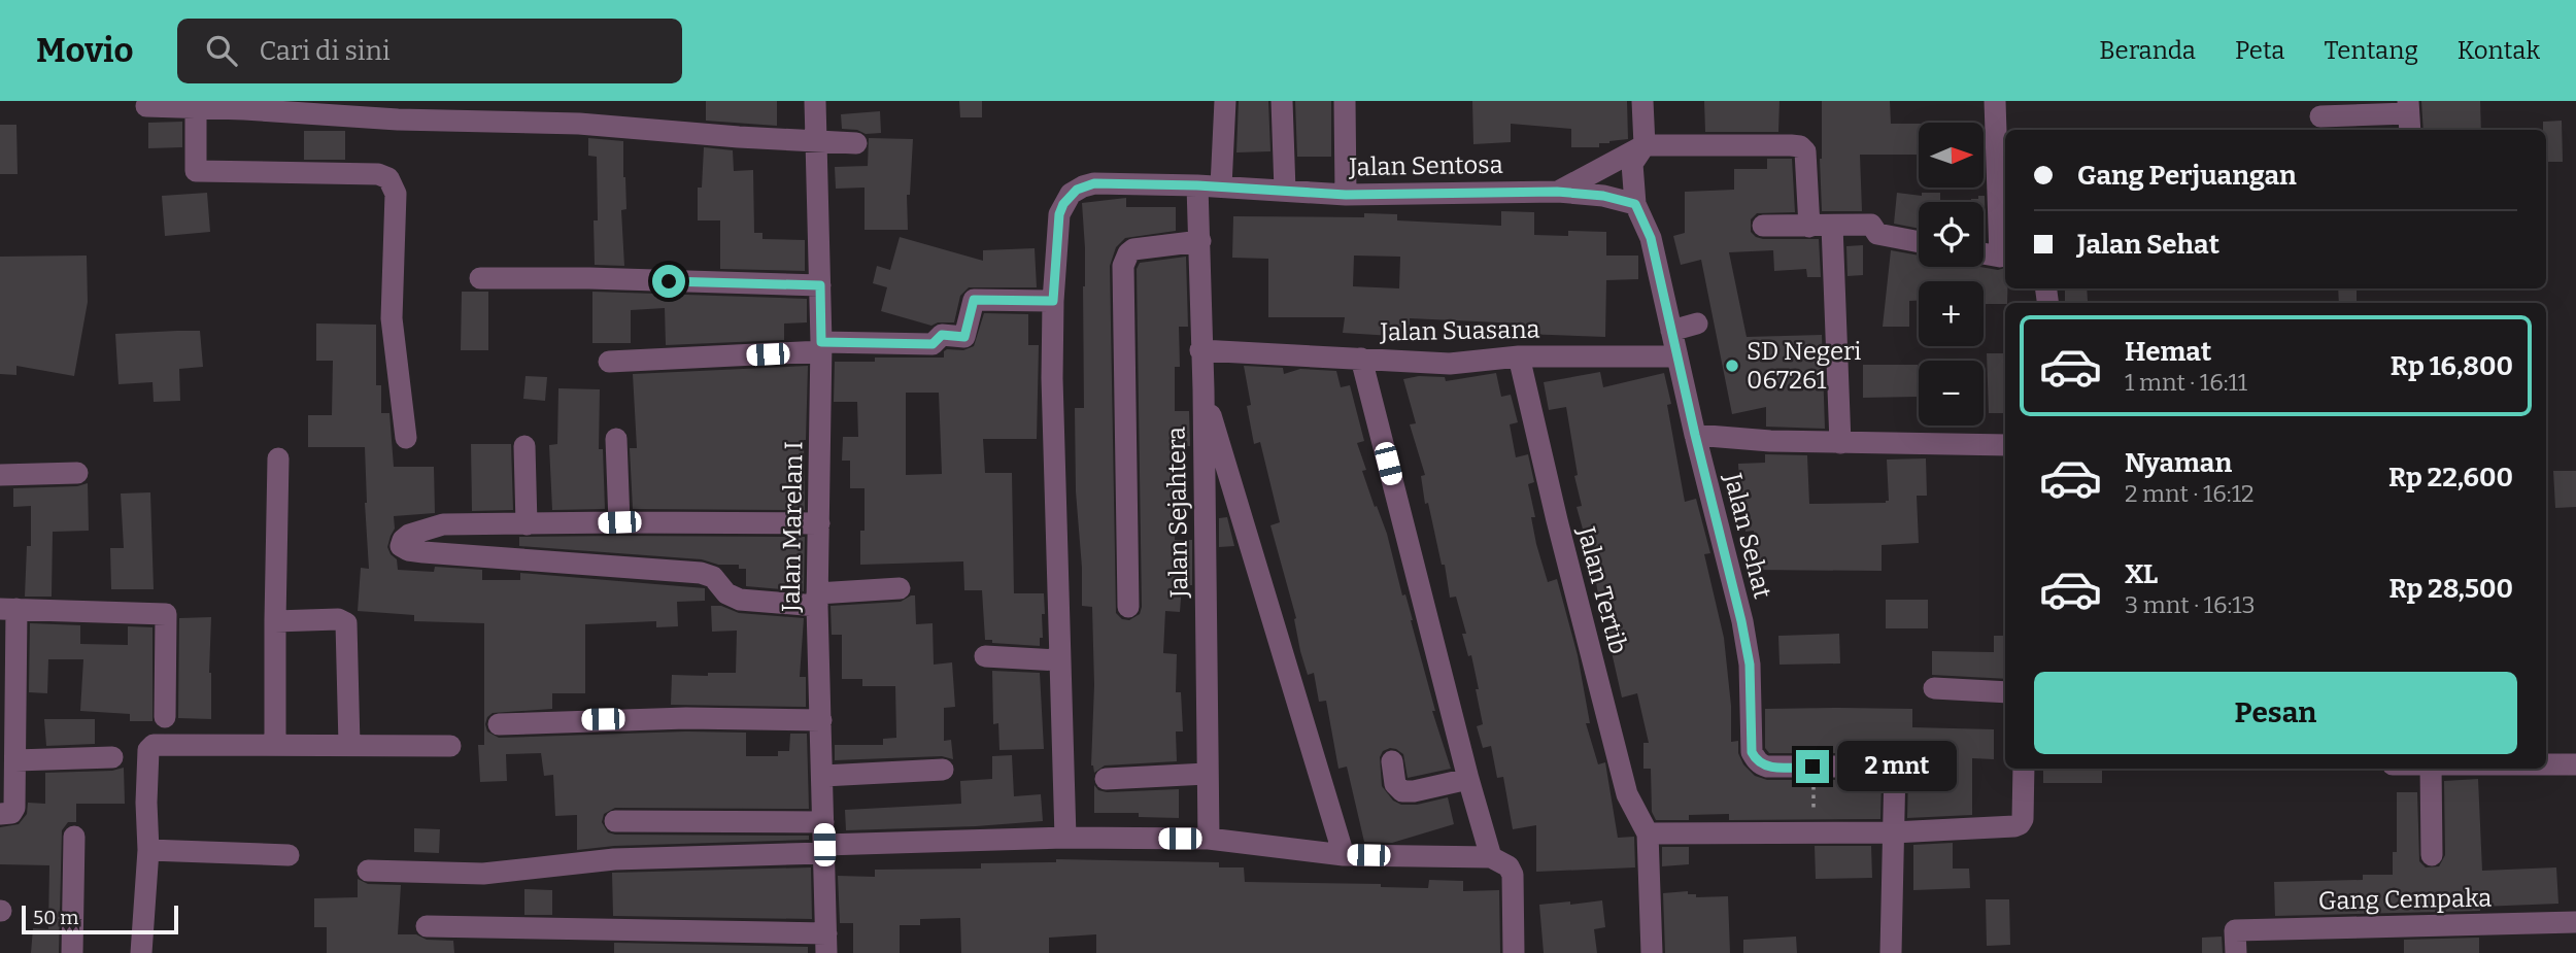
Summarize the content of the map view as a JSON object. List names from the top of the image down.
{
  "streets": {
    "street": [
      "Jalan Sentosa",
      "Jalan Suasana",
      "Jalan Sejahtera",
      "Jalan Marelan I",
      "Jalan Sehat",
      "Jalan Tertib",
      "Gang Cempaka"
    ]
  },
  "crossings": [
    ["Jalan Sentosa", "Jalan Sejahtera"],
    ["Jalan Suasana", "Jalan Sejahtera"],
    ["Jalan Suasana", "Jalan Sehat"],
    ["Jalan Suasana", "Jalan Tertib"]
  ],
  "places": ["SD Negeri 067261"],
  "scale_bar": "50 m",
  "north": "right",
  "page": {
    "header": "Movio",
    "search": "Cari di sini",
    "nav": [
      "Beranda",
      "Peta",
      "Tentang",
      "Kontak"
    ],
    "map_buttons": ["+", "−"],
    "banner": ["Gang Perjuangan", "Jalan Sehat"],
    "list": [
      {
        "name": "Hemat",
        "note": "1 mnt · 16:11",
        "value": "Rp 16,800"
      },
      {
        "name": "Nyaman",
        "note": "2 mnt · 16:12",
        "value": "Rp 22,600"
      },
      {
        "name": "XL",
        "note": "3 mnt · 16:13",
        "value": "Rp 28,500"
      }
    ],
    "buttons": "Pesan",
    "bubble": "2 mnt",
    "scale": "50 m"
  }
}
